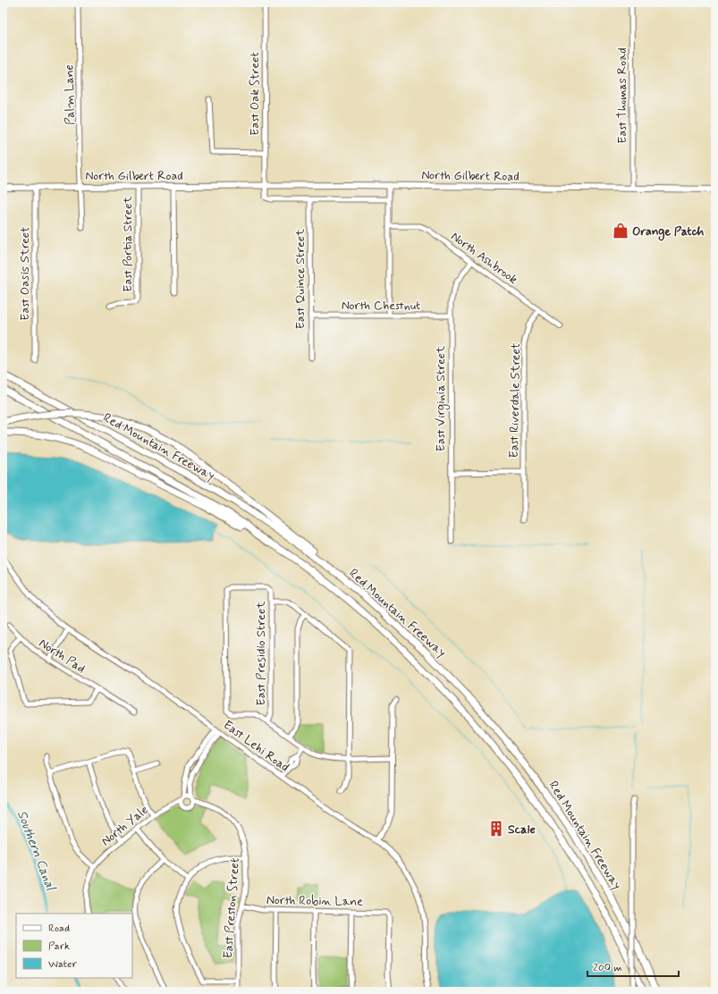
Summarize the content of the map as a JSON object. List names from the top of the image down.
{
  "streets": {
    "highway": ["Red Mountain Freeway"],
    "main road": ["North Gilbert Road"],
    "street": [
      "East Oak Street",
      "Palm Lane",
      "East Thomas Road",
      "East Portia Street",
      "North Ashbrook",
      "East Oasis Street",
      "East Quince Street",
      "North Chestnut",
      "East Virginia Street",
      "East Riverdale Street",
      "East Presidio Street",
      "North Pad",
      "East Lehi Road",
      "North Yale",
      "North Robin Lane",
      "East Preston Street"
    ]
  },
  "crossings": [
    ["East Oak Street", "North Gilbert Road"],
    ["Palm Lane", "North Gilbert Road"],
    ["East Thomas Road", "North Gilbert Road"],
    ["North Gilbert Road", "East Portia Street"],
    ["North Gilbert Road", "East Oasis Street"],
    ["North Ashbrook", "East Virginia Street"],
    ["North Ashbrook", "East Riverdale Street"],
    ["East Quince Street", "North Chestnut"],
    ["North Chestnut", "East Virginia Street"],
    ["North Yale", "East Preston Street"],
    ["North Robin Lane", "East Preston Street"]
  ],
  "water": ["Southern Canal"],
  "places": {
    "shop": ["Orange Patch"],
    "building": ["Scale"]
  },
  "legend": ["Road", "Park", "Water"],
  "scale_bar": "200 m"
}
